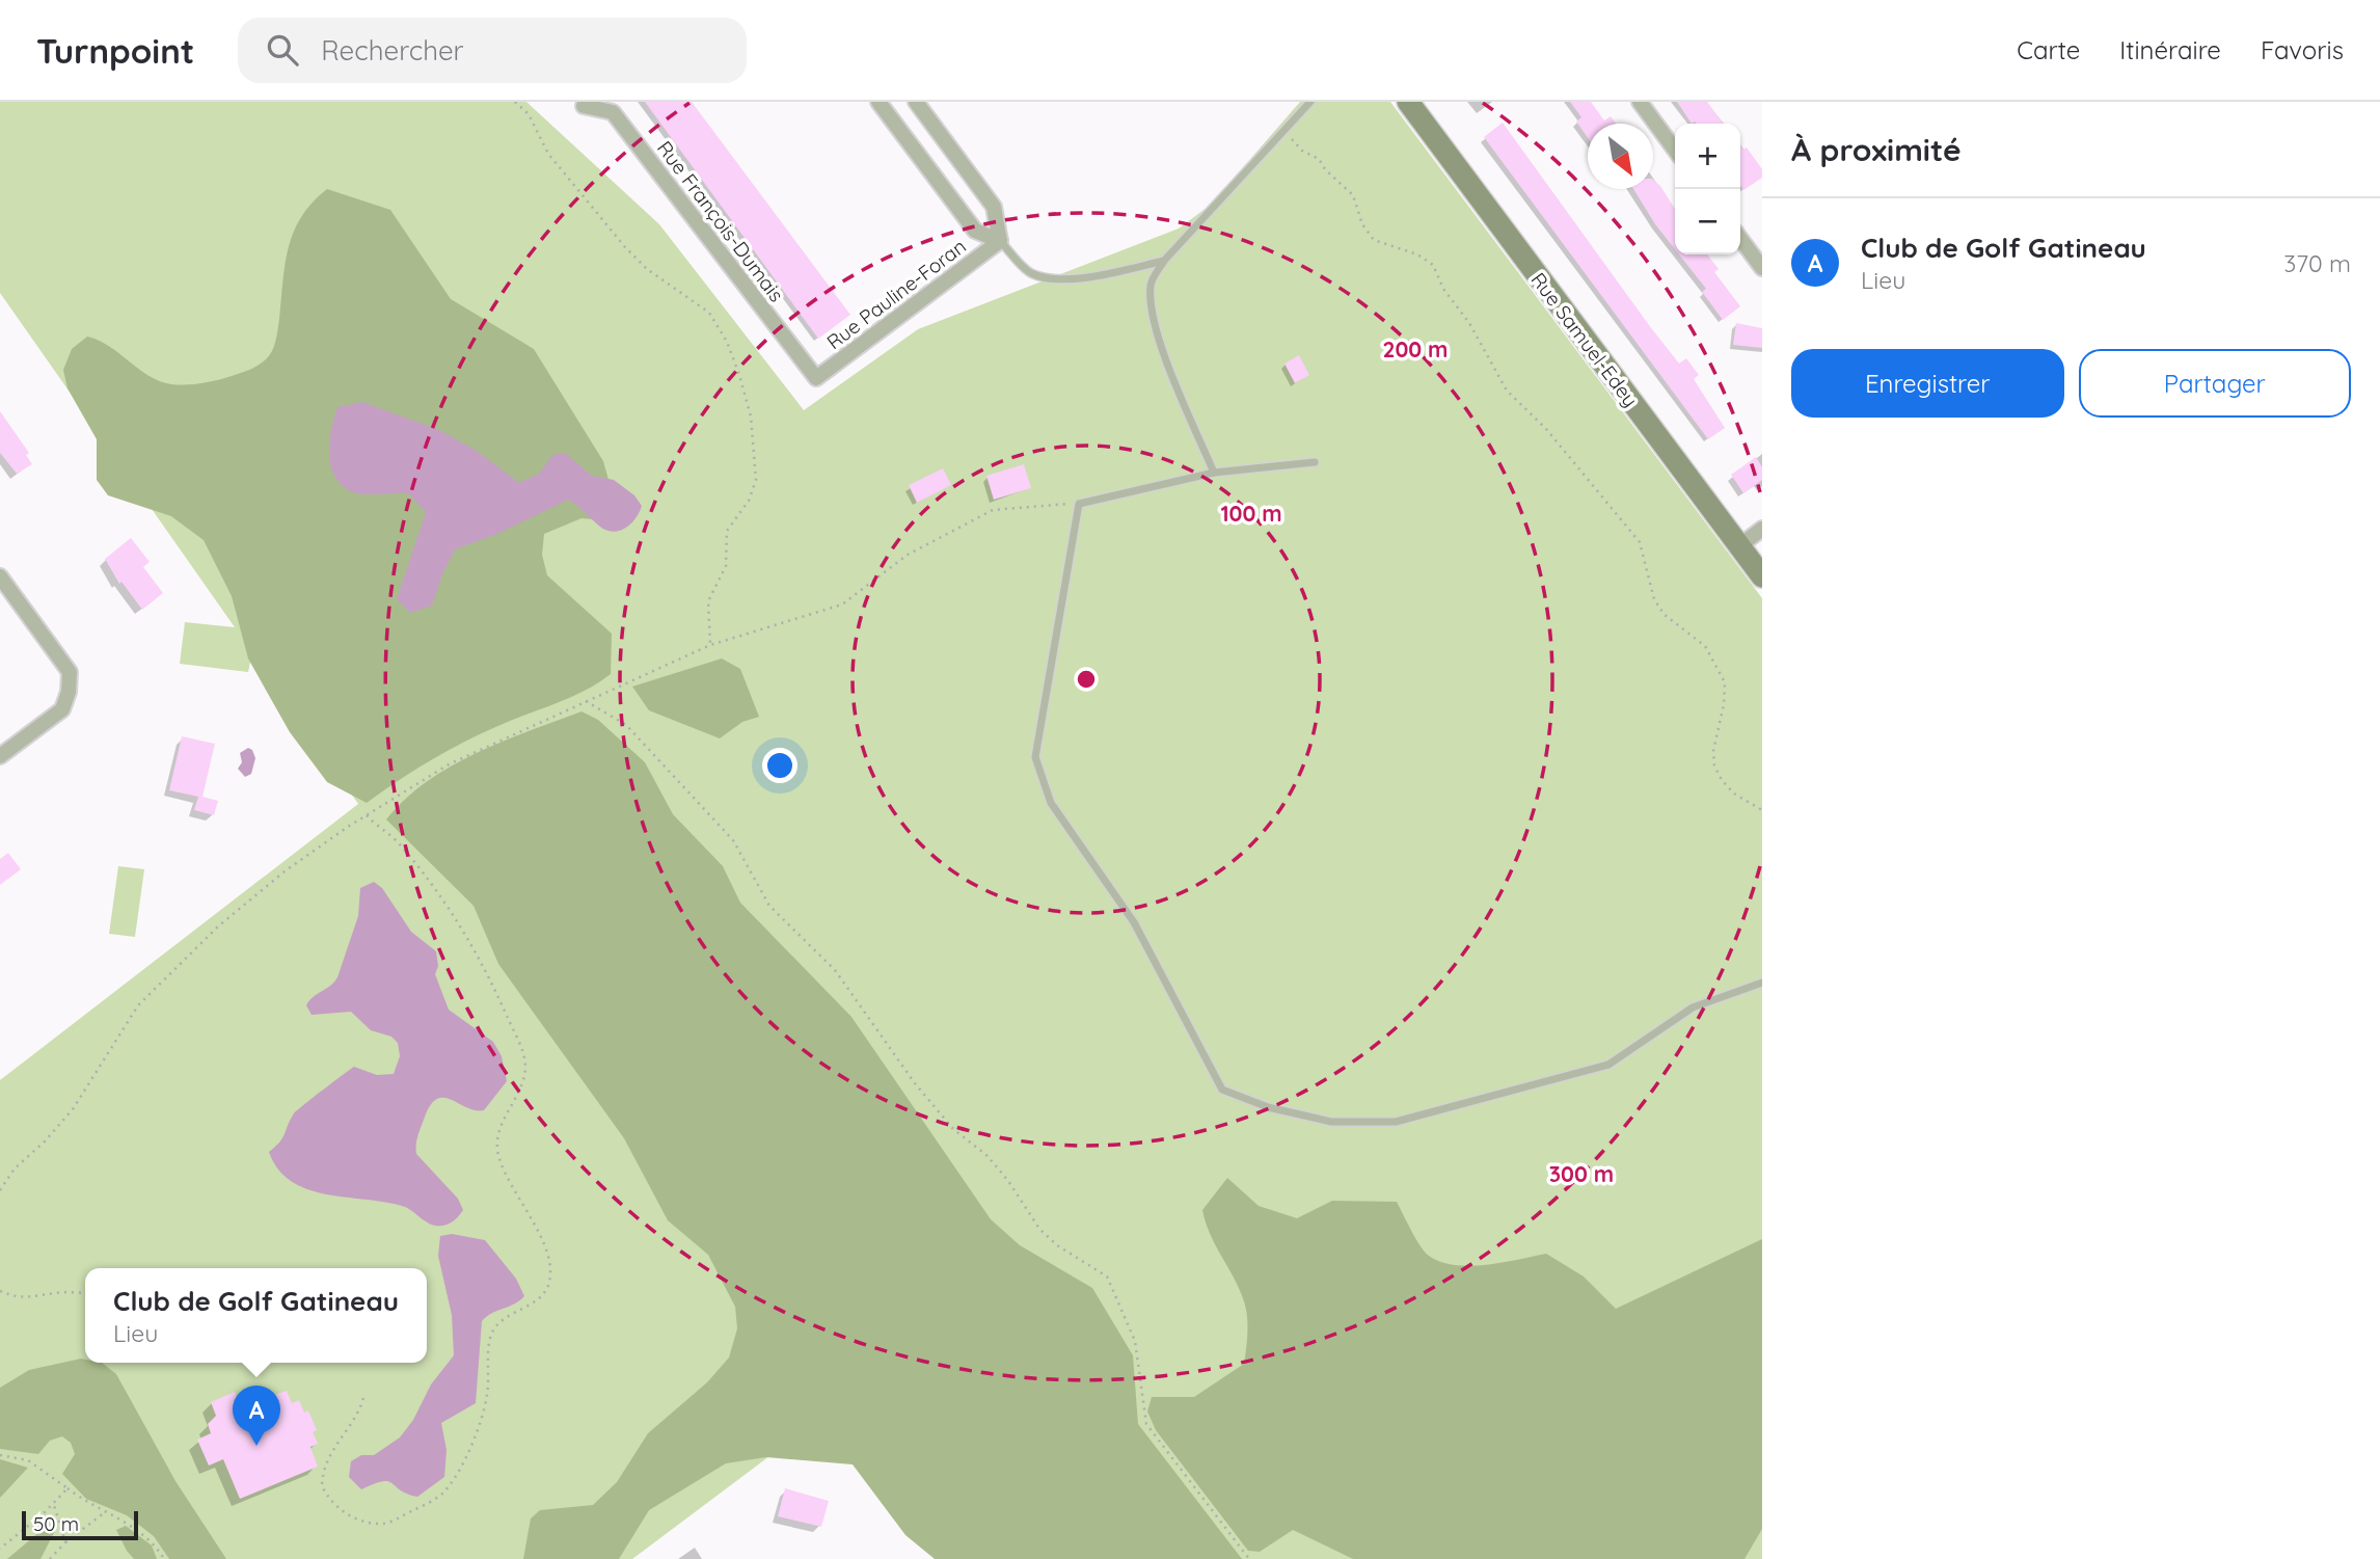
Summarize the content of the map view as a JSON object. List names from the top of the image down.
{
  "streets": {
    "street": ["Rue François-Dumais", "Rue Pauline-Foran", "Rue Samuel-Edey"]
  },
  "crossings": [
    ["Rue François-Dumais", "Rue Pauline-Foran"]
  ],
  "scale_bar": "50 m",
  "north": "bottom right",
  "page": {
    "header": "Turnpoint",
    "search": "Rechercher",
    "nav": ["Carte", "Itinéraire", "Favoris"],
    "heading": "À proximité",
    "map_buttons": ["+", "−"],
    "list": [
      {
        "mark": "A",
        "name": "Club de Golf Gatineau",
        "note": "Lieu",
        "value": "370 m"
      }
    ],
    "buttons": ["Enregistrer", "Partager"],
    "popup": ["Club de Golf Gatineau", "Lieu"],
    "pins": "A",
    "scale": "50 m"
  },
  "rings": ["200 m", "100 m", "300 m"]
}
